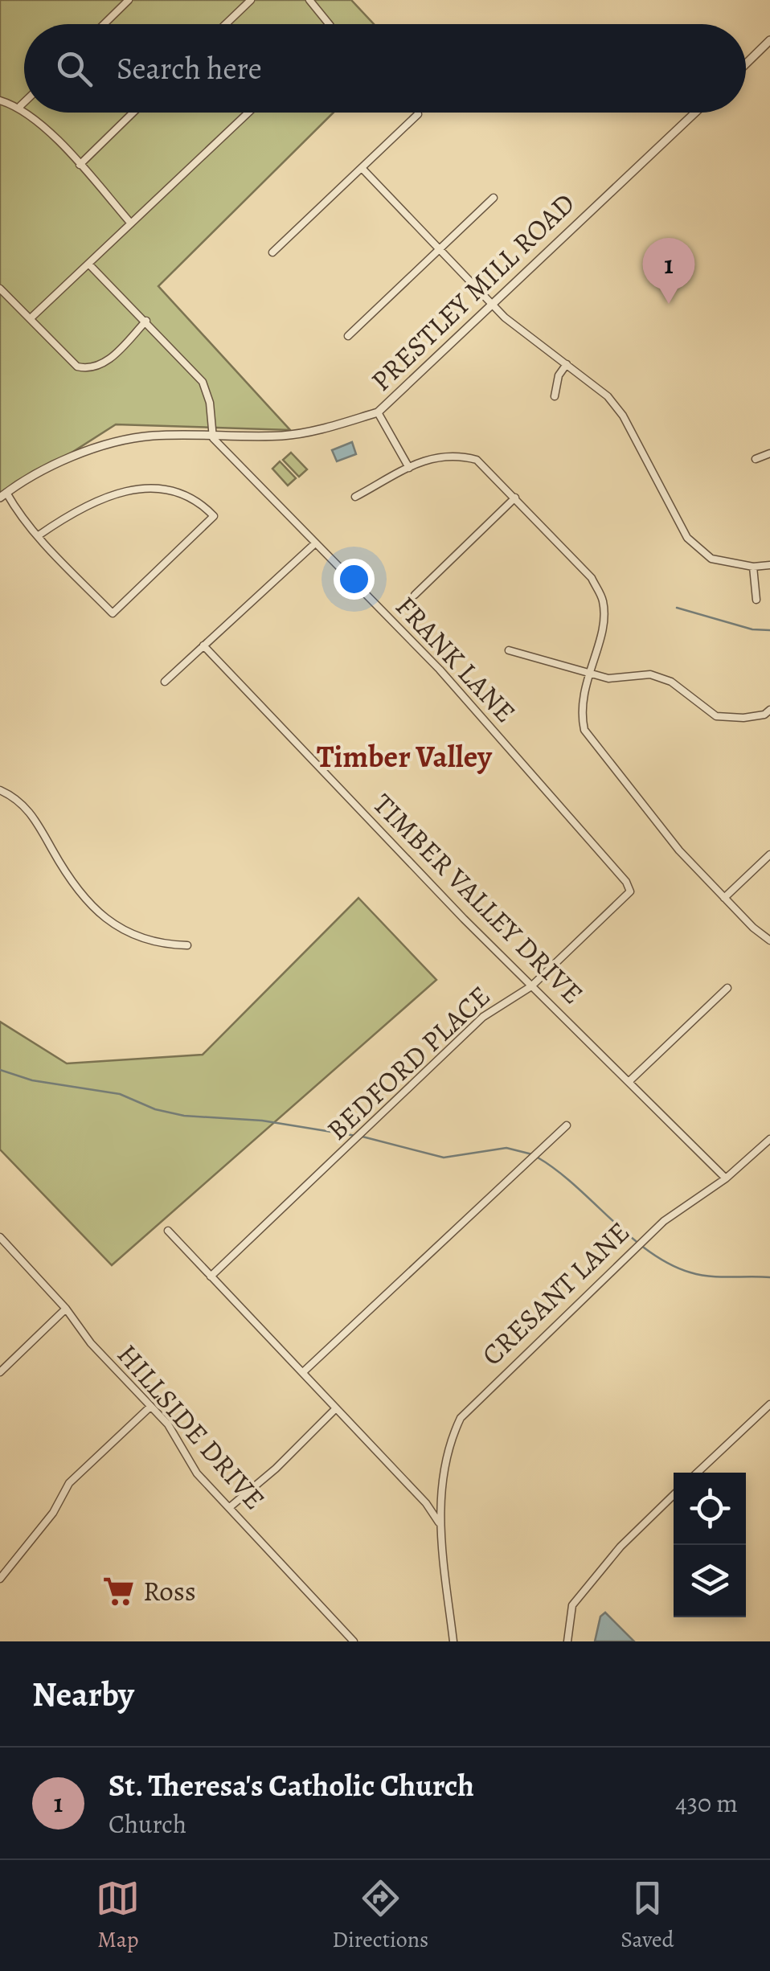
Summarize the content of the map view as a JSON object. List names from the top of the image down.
{
  "streets": {
    "street": [
      "PRESTLEY MILL ROAD",
      "FRANK LANE",
      "TIMBER VALLEY DRIVE",
      "BEDFORD PLACE",
      "CRESANT LANE",
      "HILLSIDE DRIVE"
    ]
  },
  "crossings": [
    ["PRESTLEY MILL ROAD", "FRANK LANE"],
    ["FRANK LANE", "BEDFORD PLACE"],
    ["TIMBER VALLEY DRIVE", "BEDFORD PLACE"],
    ["TIMBER VALLEY DRIVE", "CRESANT LANE"]
  ],
  "districts": ["Timber Valley"],
  "places": {
    "supermarket": ["Ross"]
  },
  "page": {
    "search": "Search here",
    "pins": "1",
    "heading": "Nearby",
    "list": [
      {
        "mark": "1",
        "name": "St. Theresa's Catholic Church",
        "note": "Church",
        "value": "430 m"
      }
    ],
    "nav": ["Map", "Directions", "Saved"]
  }
}
